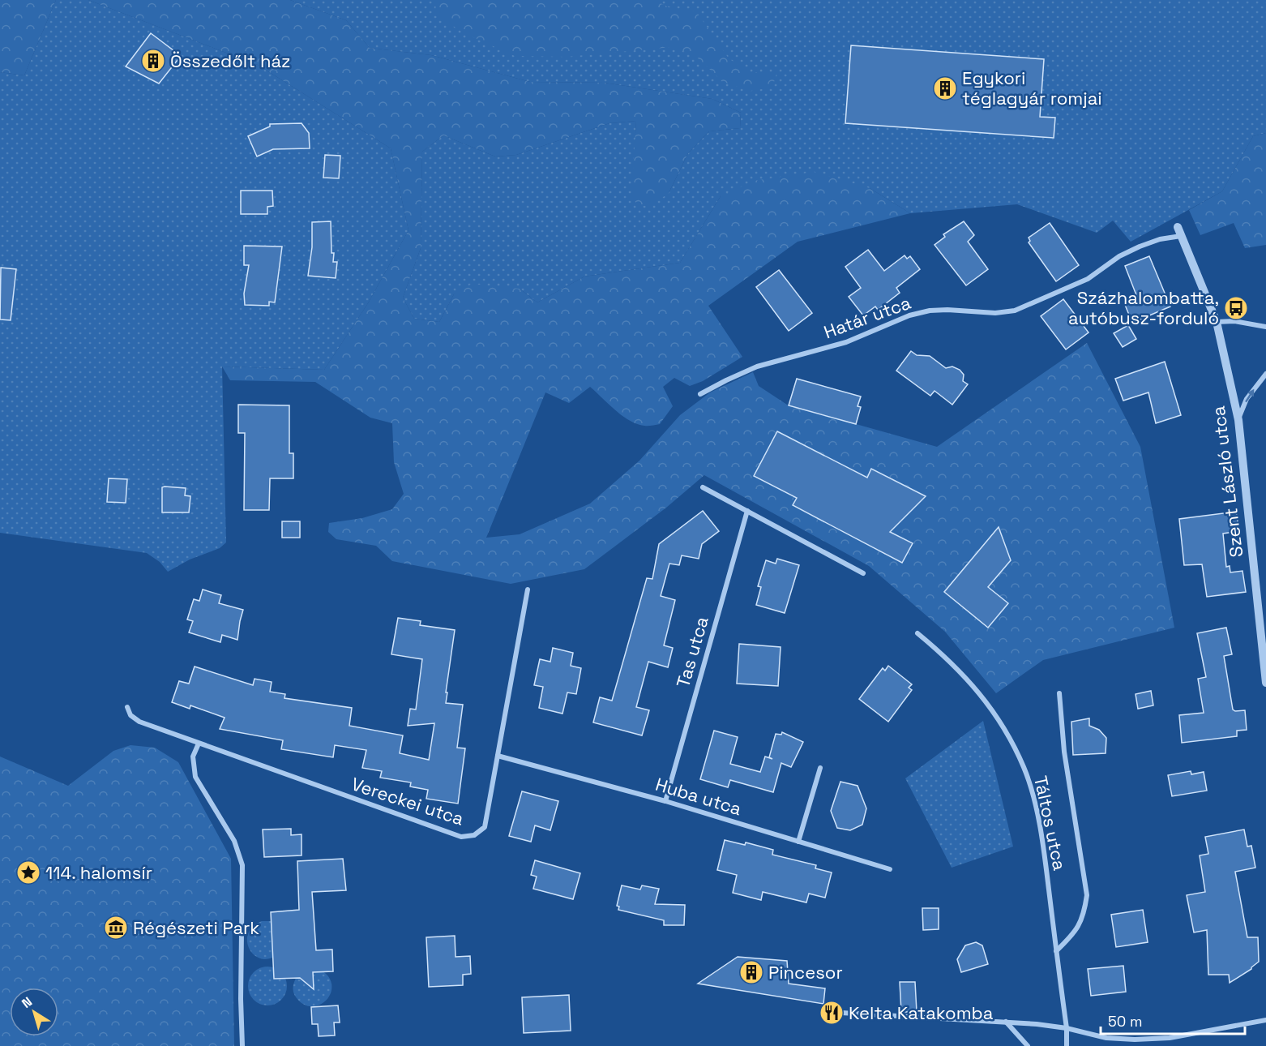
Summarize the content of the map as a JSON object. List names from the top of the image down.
{
  "streets": {
    "street": [
      "Határ utca",
      "Szent László utca",
      "Tas utca",
      "Huba utca",
      "Vereckei utca",
      "Táltos utca"
    ]
  },
  "crossings": [
    ["Határ utca", "Szent László utca"],
    ["Tas utca", "Huba utca"],
    ["Huba utca", "Vereckei utca"]
  ],
  "places": {
    "building": ["Összedőlt ház", "Egykori téglagyár romjai", "Pincesor"],
    "bus stop": ["Százhalombatta, autóbusz-forduló"],
    "place": ["114. halomsír"],
    "museum": ["Régészeti Park"],
    "restaurant": ["Kelta Katakomba"]
  },
  "scale_bar": "50 m",
  "north": "top left"
}
